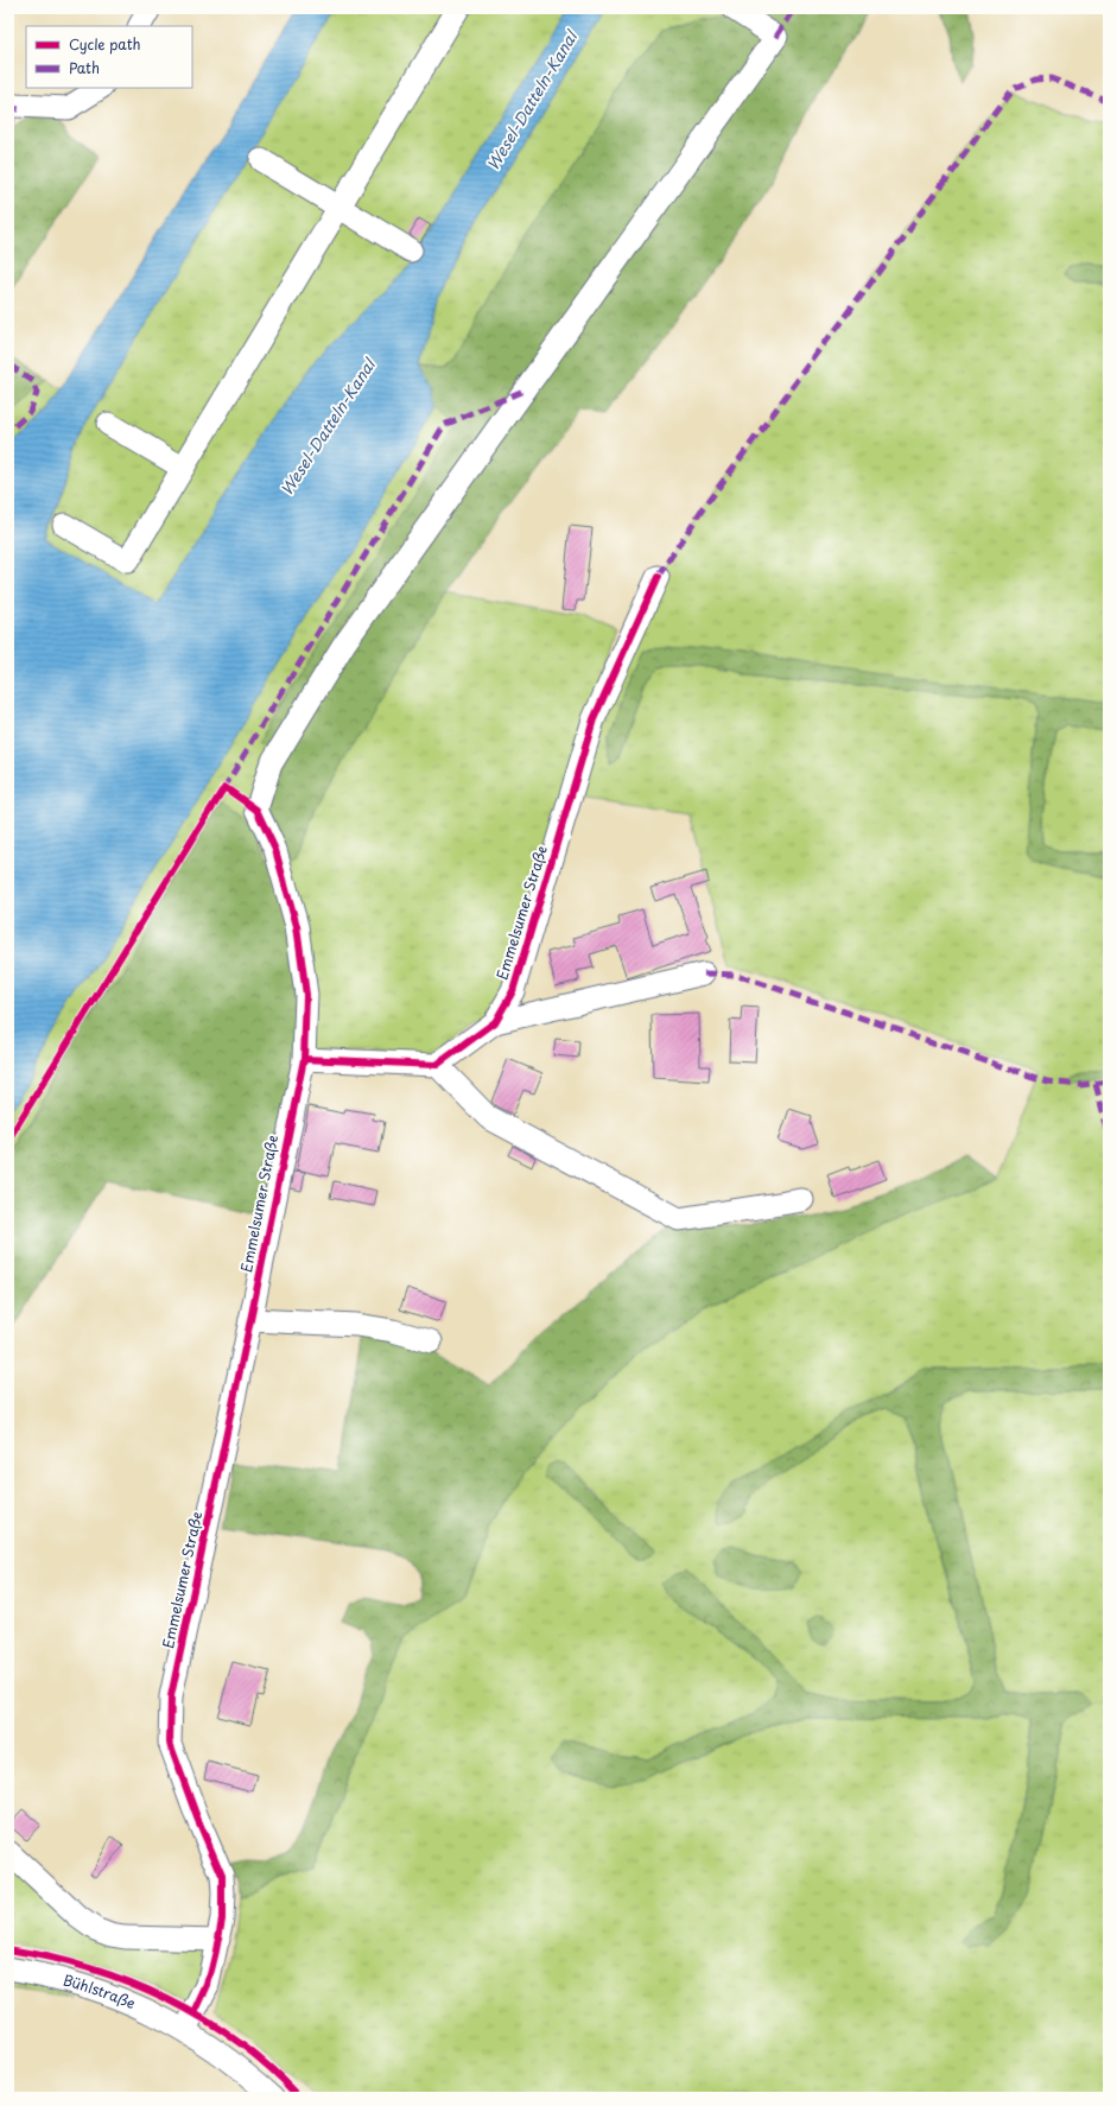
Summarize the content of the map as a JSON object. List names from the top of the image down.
{
  "streets": {
    "street": ["Emmelsumer Straße", "Bühlstraße"]
  },
  "crossings": [
    ["Emmelsumer Straße", "Bühlstraße"]
  ],
  "water": ["Wesel-Datteln-Kanal"],
  "legend": ["Cycle path", "Path"]
}
